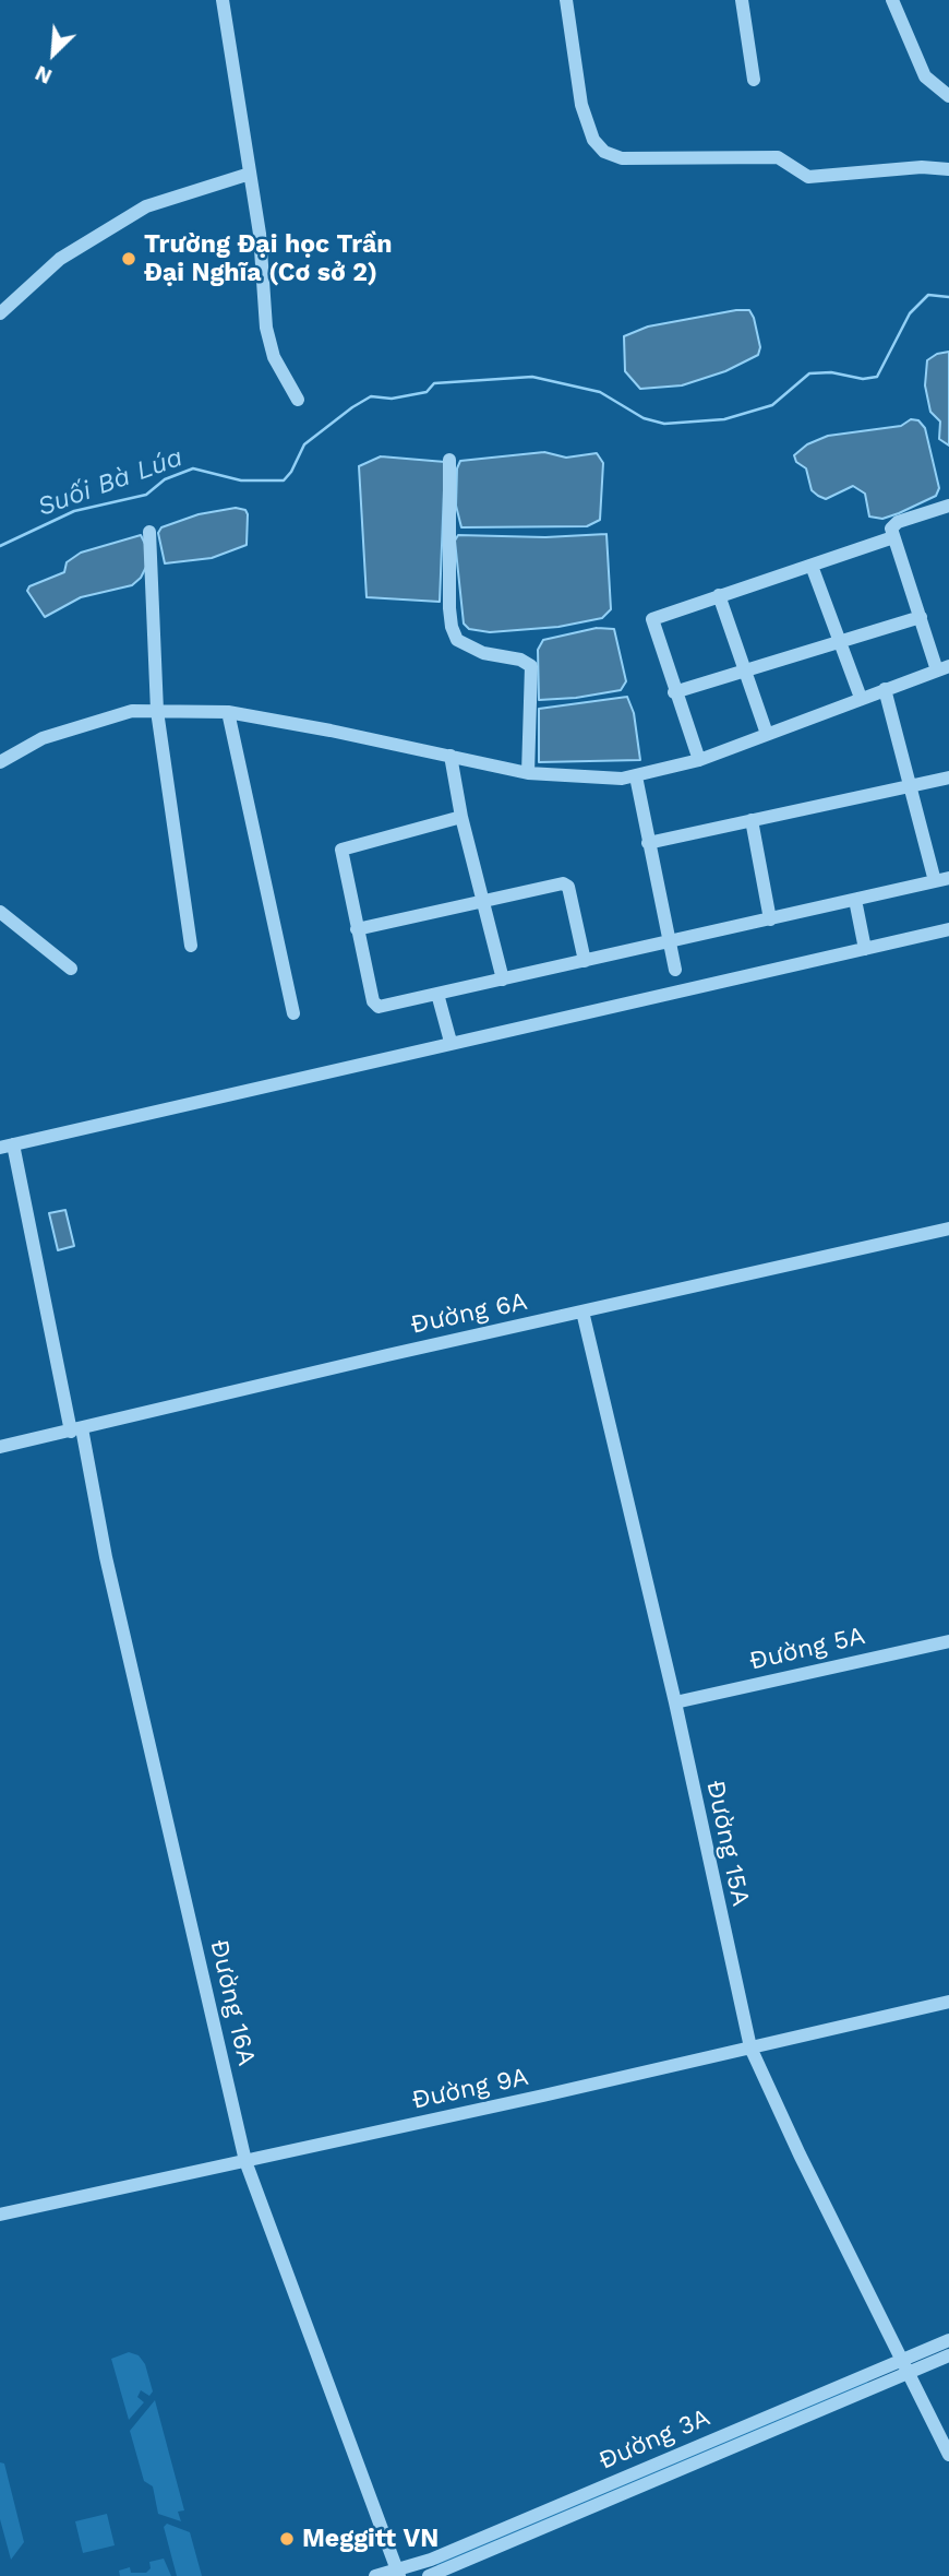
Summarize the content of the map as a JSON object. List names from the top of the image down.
{
  "streets": {
    "street": [
      "Đường 6A",
      "Đường 5A",
      "Đường 15A",
      "Đường 16A",
      "Đường 9A",
      "Đường 3A"
    ]
  },
  "crossings": [
    ["Đường 6A", "Đường 15A"],
    ["Đường 6A", "Đường 16A"],
    ["Đường 5A", "Đường 15A"],
    ["Đường 15A", "Đường 9A"],
    ["Đường 15A", "Đường 3A"],
    ["Đường 16A", "Đường 9A"],
    ["Đường 16A", "Đường 3A"]
  ],
  "water": ["Suối Bà Lúa"],
  "places": ["Trường Đại học Trần Đại Nghĩa (Cơ sở 2)", "Meggitt VN"],
  "north": "bottom left"
}
